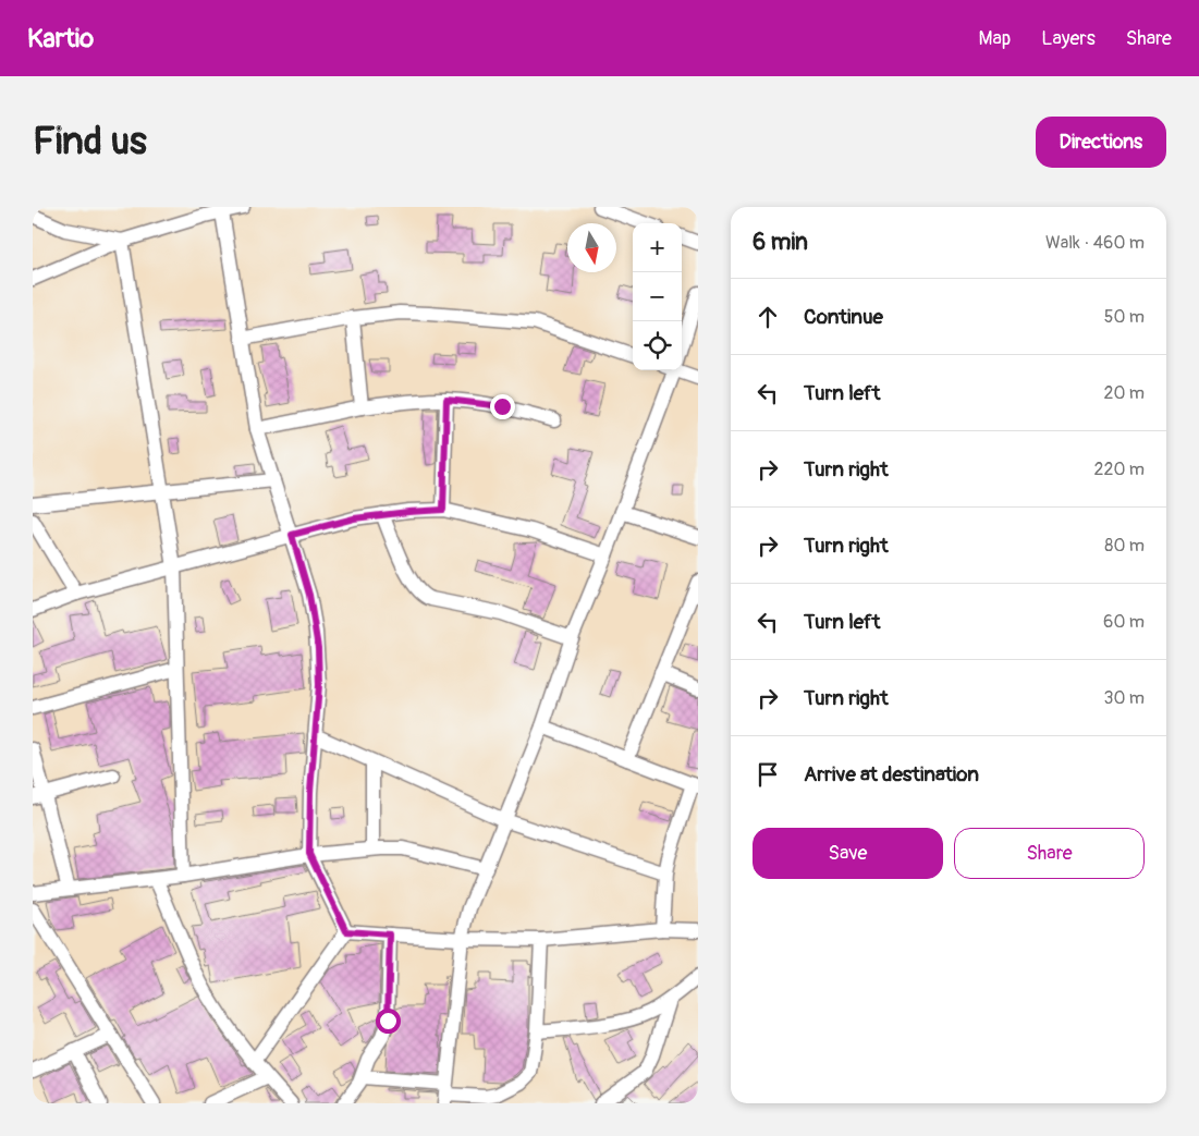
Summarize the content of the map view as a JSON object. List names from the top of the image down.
{
  "north": "bottom",
  "page": {
    "header": "Kartio",
    "nav": ["Map", "Layers", "Share"],
    "buttons": [
      "Directions",
      ["Save", "Share"]
    ],
    "title": "Find us",
    "heading": ["6 min", "Walk · 460 m"],
    "map_buttons": ["+", "−"],
    "list": [
      ["Continue", "50 m"],
      ["Turn left", "20 m"],
      ["Turn right", "220 m"],
      ["Turn right", "80 m"],
      ["Turn left", "60 m"],
      ["Turn right", "30 m"],
      "Arrive at destination"
    ]
  }
}
